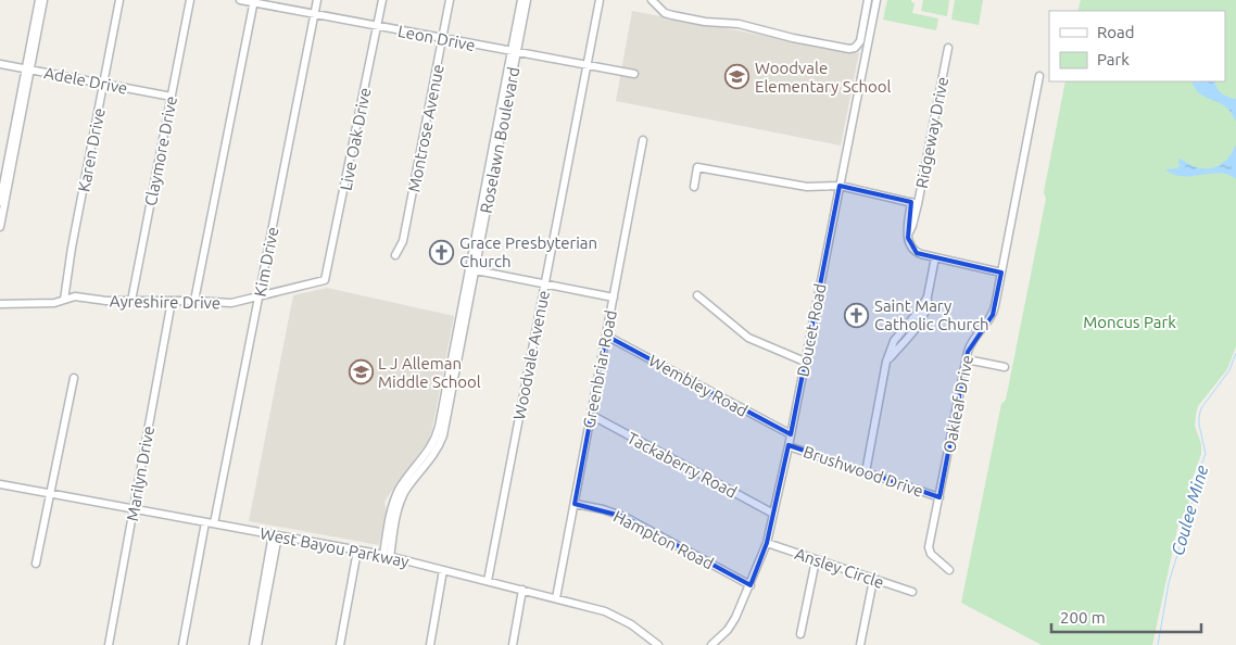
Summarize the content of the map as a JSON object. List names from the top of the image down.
{
  "streets": {
    "street": [
      "Leon Drive",
      "Adele Drive",
      "Montrose Avenue",
      "Ridgeway Drive",
      "Live Oak Drive",
      "Roselawn Boulevard",
      "Karen Drive",
      "Claymore Drive",
      "Kim Drive",
      "Ayreshire Drive",
      "Doucet Road",
      "Woodvale Avenue",
      "Greenbriar Road",
      "Wembley Road",
      "Oakleaf Drive",
      "Tackaberry Road",
      "Brushwood Drive",
      "Marilyn Drive",
      "Hampton Road",
      "West Bayou Parkway",
      "Ansley Circle"
    ]
  },
  "crossings": [
    ["Leon Drive", "Montrose Avenue"],
    ["Leon Drive", "Live Oak Drive"],
    ["Leon Drive", "Roselawn Boulevard"],
    ["Leon Drive", "Kim Drive"],
    ["Leon Drive", "Woodvale Avenue"],
    ["Adele Drive", "Karen Drive"],
    ["Adele Drive", "Claymore Drive"],
    ["Ridgeway Drive", "Doucet Road"],
    ["Live Oak Drive", "Ayreshire Drive"],
    ["Roselawn Boulevard", "West Bayou Parkway"],
    ["Karen Drive", "Ayreshire Drive"],
    ["Claymore Drive", "Ayreshire Drive"],
    ["Kim Drive", "Ayreshire Drive"],
    ["Kim Drive", "West Bayou Parkway"],
    ["Ayreshire Drive", "Marilyn Drive"],
    ["Doucet Road", "Wembley Road"],
    ["Doucet Road", "Tackaberry Road"],
    ["Doucet Road", "Brushwood Drive"],
    ["Doucet Road", "Hampton Road"],
    ["Doucet Road", "Ansley Circle"],
    ["Woodvale Avenue", "West Bayou Parkway"],
    ["Greenbriar Road", "Wembley Road"],
    ["Greenbriar Road", "Tackaberry Road"],
    ["Greenbriar Road", "Hampton Road"],
    ["Greenbriar Road", "West Bayou Parkway"],
    ["Oakleaf Drive", "Brushwood Drive"],
    ["Marilyn Drive", "West Bayou Parkway"]
  ],
  "water": ["Coulee Mine"],
  "parks": ["Moncus Park"],
  "places": {
    "school or university": ["Woodvale Elementary School", "L J Alleman Middle School"],
    "church": ["Grace Presbyterian Church", "Saint Mary Catholic Church"]
  },
  "legend": ["Road", "Park"],
  "scale_bar": "200 m"
}
